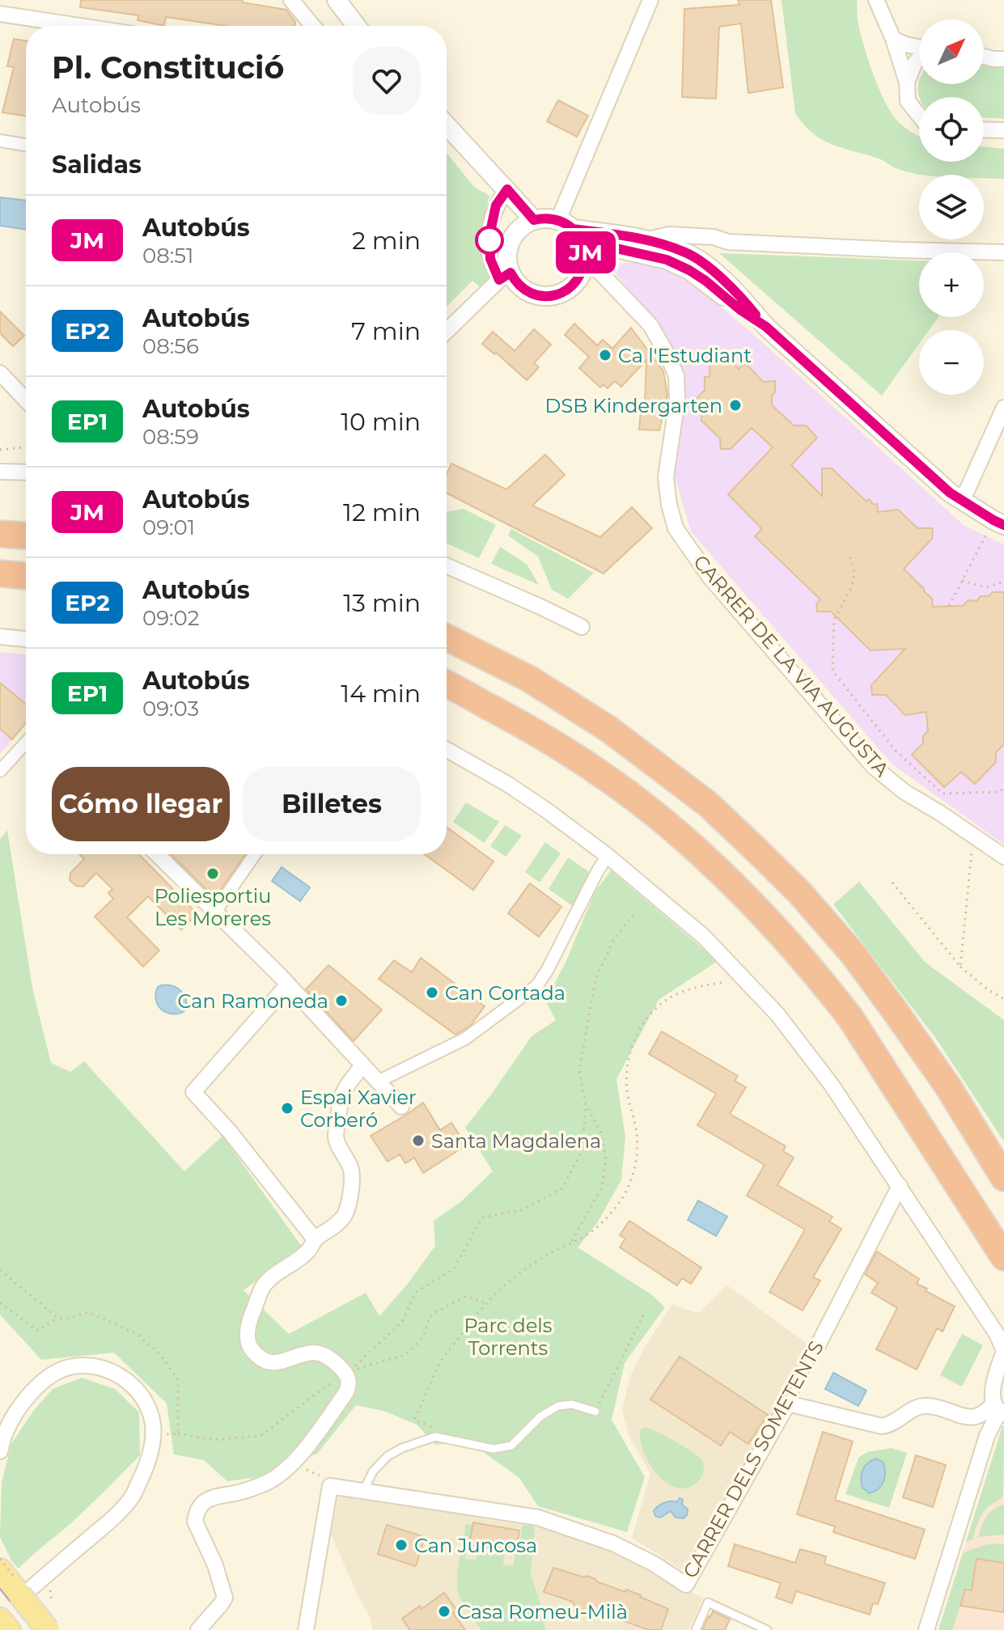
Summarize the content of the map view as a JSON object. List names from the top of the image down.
{
  "streets": {
    "street": ["CARRER DE LA VIA AUGUSTA", "CARRER DELS SOMETENTS"]
  },
  "parks": ["Parc dels Torrents"],
  "places": [
    "Ca l'Estudiant",
    "DSB Kindergarten",
    "Poliesportiu Les Moreres",
    "Can Cortada",
    "Can Ramoneda",
    "Espai Xavier Corberó",
    "Santa Magdalena",
    "Can Juncosa",
    "Casa Romeu-Milà"
  ],
  "lines": ["bus line JM"],
  "north": "top right",
  "page": {
    "on_map": "JM",
    "map_buttons": ["+", "−"],
    "heading": [
      ["Pl. Constitució", "Autobús"],
      "Salidas"
    ],
    "list": [
      {
        "mark": "JM",
        "name": "Autobús",
        "note": "08:51",
        "value": "2 min"
      },
      {
        "mark": "EP2",
        "name": "Autobús",
        "note": "08:56",
        "value": "7 min"
      },
      {
        "mark": "EP1",
        "name": "Autobús",
        "note": "08:59",
        "value": "10 min"
      },
      {
        "mark": "JM",
        "name": "Autobús",
        "note": "09:01",
        "value": "12 min"
      },
      {
        "mark": "EP2",
        "name": "Autobús",
        "note": "09:02",
        "value": "13 min"
      },
      {
        "mark": "EP1",
        "name": "Autobús",
        "note": "09:03",
        "value": "14 min"
      }
    ],
    "buttons": ["Cómo llegar", "Billetes"]
  }
}
